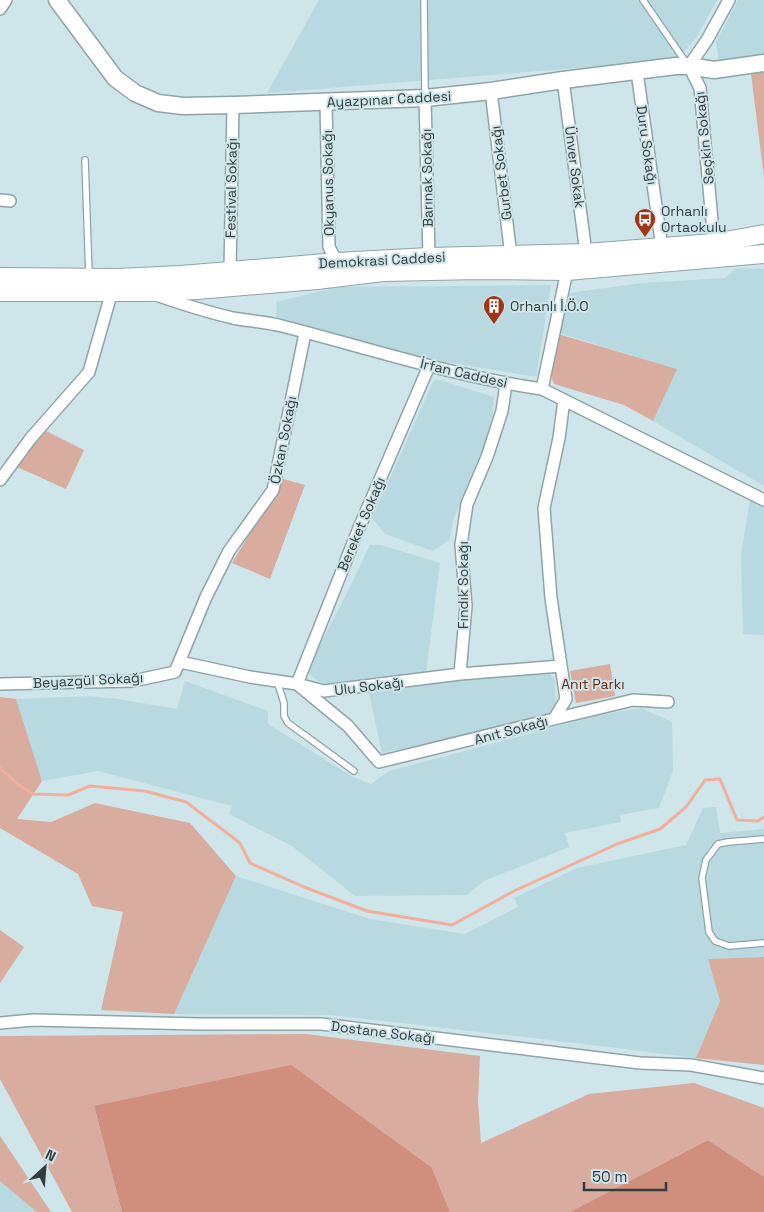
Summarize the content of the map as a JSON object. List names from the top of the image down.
{
  "streets": {
    "main road": ["Demokrasi Caddesi"],
    "street": [
      "Ayazpınar Caddesi",
      "Seçkin Sokağı",
      "Duru Sokağı",
      "Ünver Sokak",
      "Gurbet Sokağı",
      "Barınak Sokağı",
      "Okyanus Sokağı",
      "Festival Sokağı",
      "İrfan Caddesi",
      "Özkan Sokağı",
      "Bereket Sokağı",
      "Fındık Sokağı",
      "Beyazgül Sokağı",
      "Ulu Sokağı",
      "Anıt Sokağı",
      "Dostane Sokağı"
    ]
  },
  "crossings": [
    ["Ayazpınar Caddesi", "Seçkin Sokağı"],
    ["Ayazpınar Caddesi", "Duru Sokağı"],
    ["Ayazpınar Caddesi", "Ünver Sokak"],
    ["Ayazpınar Caddesi", "Gurbet Sokağı"],
    ["Ayazpınar Caddesi", "Barınak Sokağı"],
    ["Ayazpınar Caddesi", "Okyanus Sokağı"],
    ["Ayazpınar Caddesi", "Festival Sokağı"],
    ["Seçkin Sokağı", "Demokrasi Caddesi"],
    ["Duru Sokağı", "Demokrasi Caddesi"],
    ["Ünver Sokak", "Demokrasi Caddesi"],
    ["Gurbet Sokağı", "Demokrasi Caddesi"],
    ["Barınak Sokağı", "Demokrasi Caddesi"],
    ["Okyanus Sokağı", "Demokrasi Caddesi"],
    ["Festival Sokağı", "Demokrasi Caddesi"],
    ["Demokrasi Caddesi", "İrfan Caddesi"],
    ["İrfan Caddesi", "Özkan Sokağı"],
    ["İrfan Caddesi", "Bereket Sokağı"],
    ["İrfan Caddesi", "Fındık Sokağı"],
    ["İrfan Caddesi", "Anıt Sokağı"],
    ["Özkan Sokağı", "Beyazgül Sokağı"],
    ["Özkan Sokağı", "Ulu Sokağı"],
    ["Bereket Sokağı", "Ulu Sokağı"],
    ["Bereket Sokağı", "Anıt Sokağı"],
    ["Fındık Sokağı", "Ulu Sokağı"],
    ["Beyazgül Sokağı", "Ulu Sokağı"],
    ["Ulu Sokağı", "Anıt Sokağı"]
  ],
  "parks": ["Anıt Parkı"],
  "places": {
    "bus stop": ["Orhanlı Ortaokulu"],
    "building": ["Orhanlı İ.Ö.O"]
  },
  "scale_bar": "50 m",
  "north": "top right"
}
